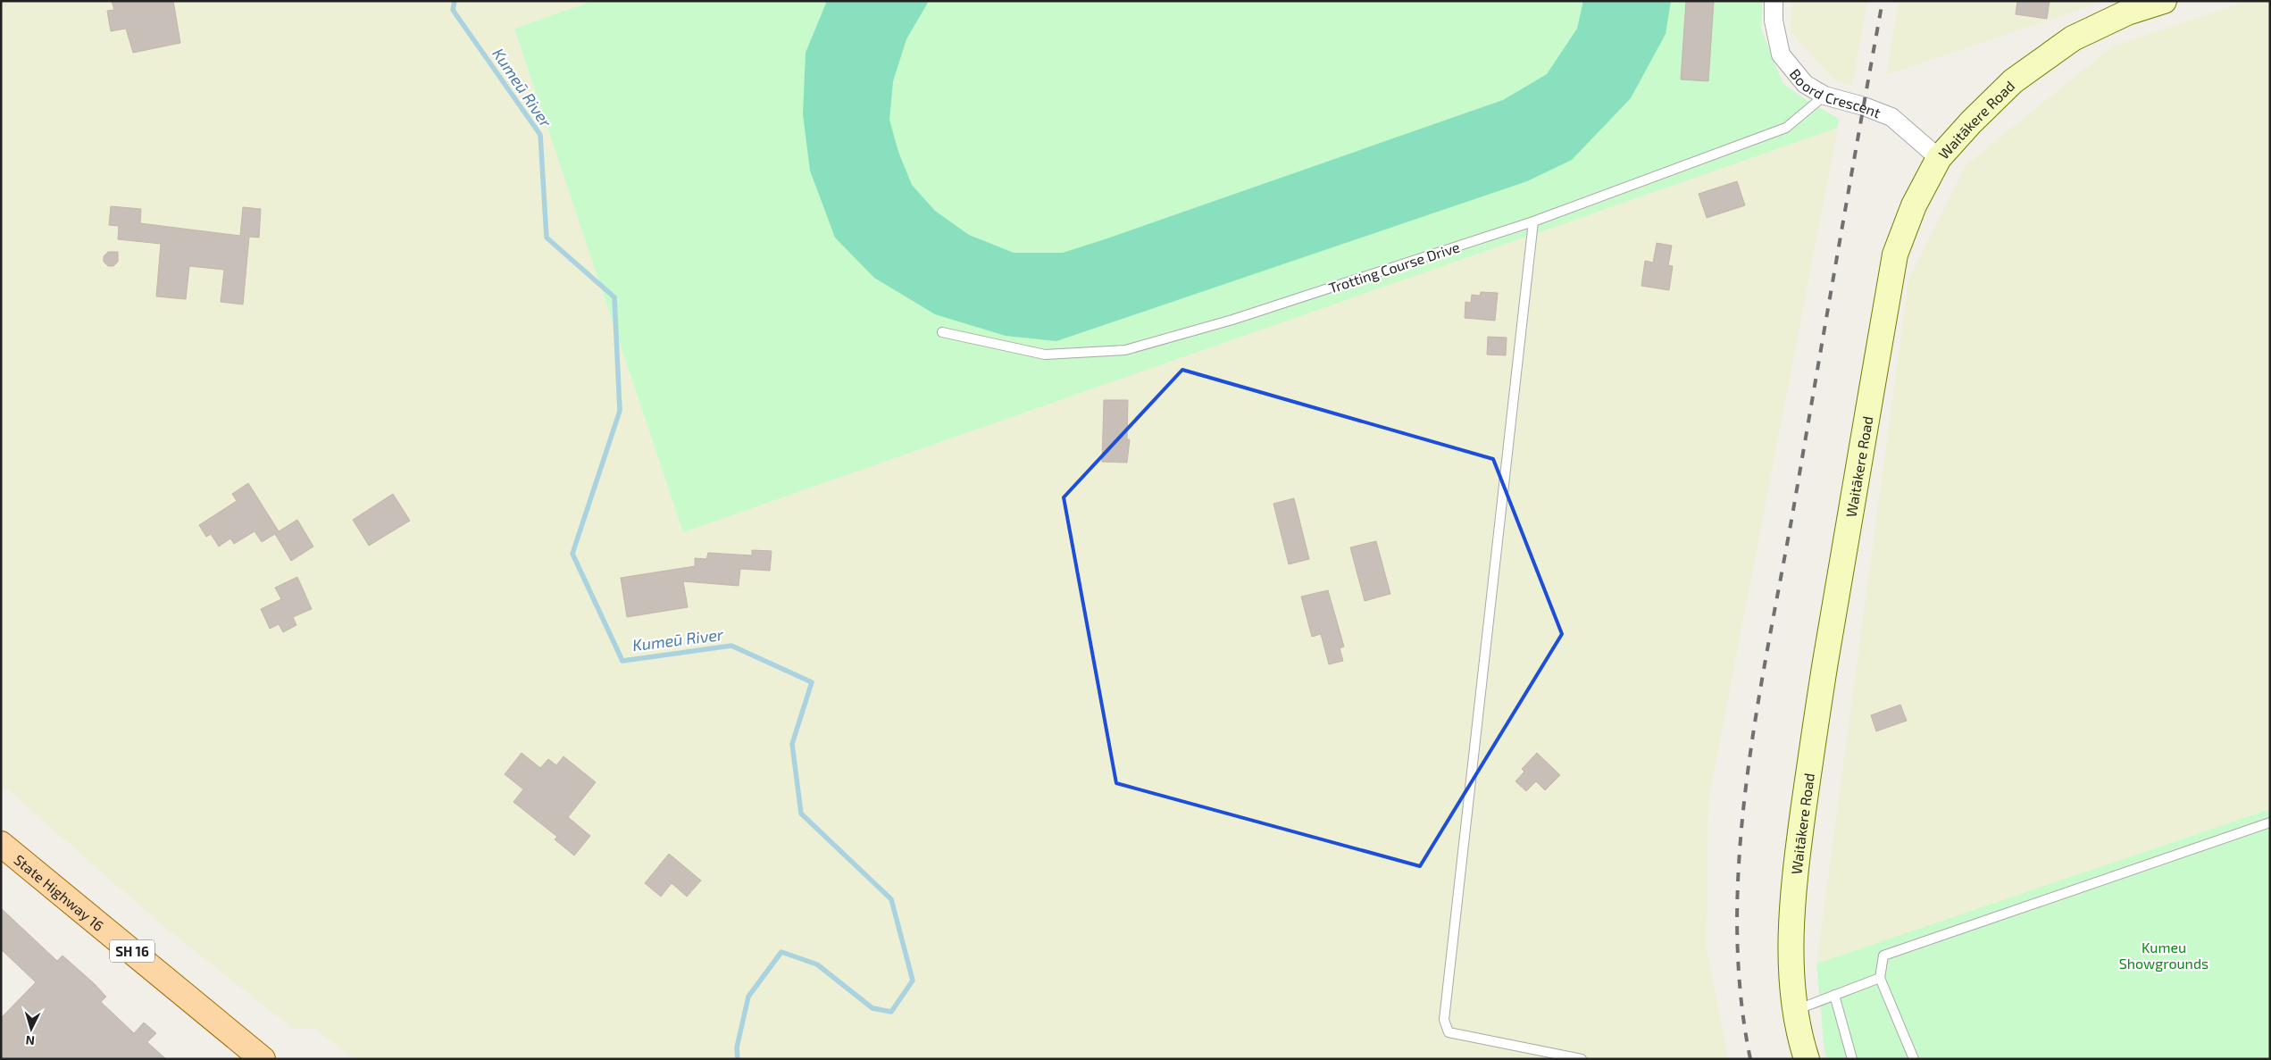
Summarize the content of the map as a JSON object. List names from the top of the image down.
{
  "streets": {
    "main road": ["State Highway 16", "SH 16"],
    "street": ["Boord Crescent", "Waitākere Road"],
    "lane": ["Trotting Course Drive"]
  },
  "crossings": [
    ["Boord Crescent", "Waitākere Road"],
    ["Boord Crescent", "Trotting Course Drive"]
  ],
  "water": ["Kumeū River"],
  "parks": ["Kumeu Showgrounds"],
  "north": "bottom"
}
